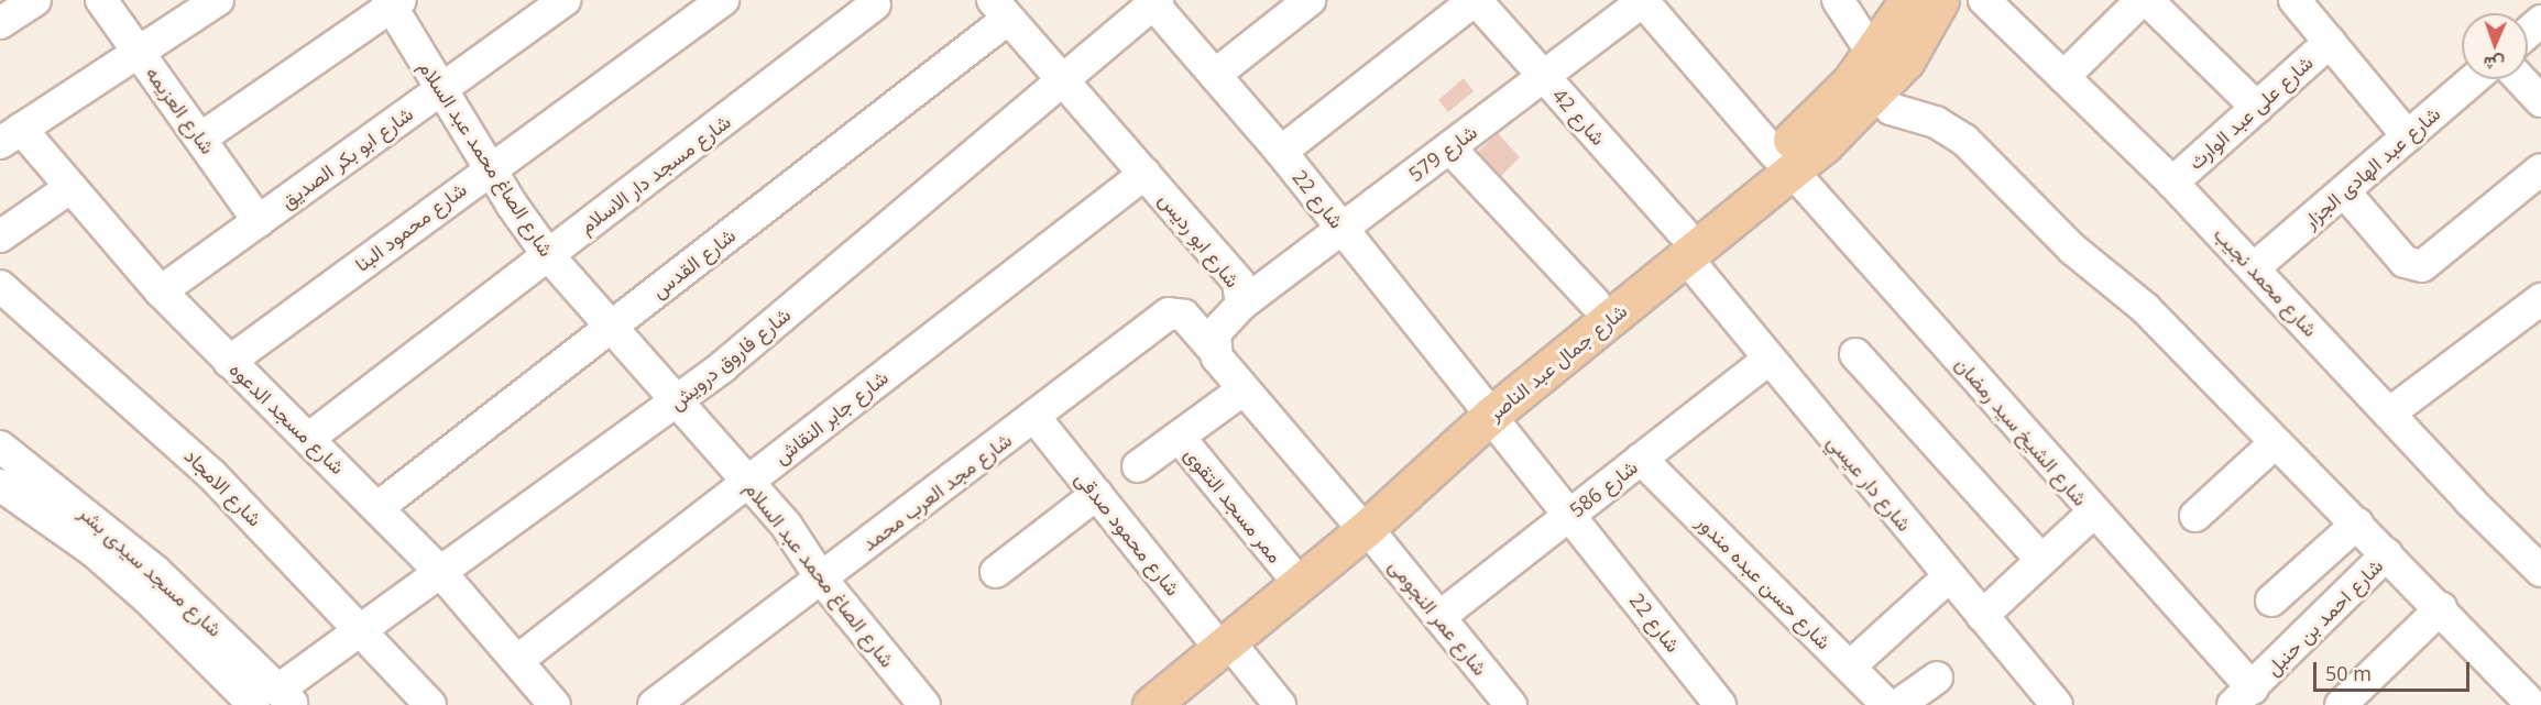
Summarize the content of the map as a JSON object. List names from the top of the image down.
{
  "streets": {
    "main road": ["شارع جمال عبد الناصر"],
    "street": [
      "شارع العزيمه",
      "شارع على عبد الوارث",
      "شارع 42",
      "شارع 579",
      "شارع ابو بكر الصديق",
      "شارع الصاغ محمد عبد السلام",
      "شارع عبد الهادى الجزار",
      "شارع مسجد دار الاسلام",
      "شارع 22",
      "شارع محمود البنا",
      "شارع ابو رديس",
      "شارع القدس",
      "شارع محمد نجيب",
      "شارع فاروق درويش",
      "شارع جابر النقاش",
      "شارع مسجد الدعوه",
      "شارع الشيخ سيد رمضان",
      "شارع دار عيسي",
      "شارع الامجاد",
      "شارع 586",
      "شارع مجد العرب محمد",
      "ممر مسجد التقوى",
      "شارع محمود صدقى",
      "شارع مسجد سيدى بشر",
      "شارع حسن عبده مندور",
      "شارع عمر النجومى",
      "شارع احمد بن حنبل"
    ]
  },
  "crossings": [
    ["شارع العزيمه", "شارع ابو بكر الصديق"],
    ["شارع على عبد الوارث", "شارع محمد نجيب"],
    ["شارع 42", "شارع 579"],
    ["شارع 42", "شارع جمال عبد الناصر"],
    ["شارع 42", "شارع دار عيسي"],
    ["شارع 579", "شارع 22"],
    ["شارع 579", "شارع ابو رديس"],
    ["شارع 579", "شارع الشيخ سيد رمضان"],
    ["شارع ابو بكر الصديق", "شارع الصاغ محمد عبد السلام"],
    ["شارع ابو بكر الصديق", "شارع مسجد الدعوه"],
    ["شارع الصاغ محمد عبد السلام", "شارع مسجد دار الاسلام"],
    ["شارع الصاغ محمد عبد السلام", "شارع محمود البنا"],
    ["شارع الصاغ محمد عبد السلام", "شارع القدس"],
    ["شارع الصاغ محمد عبد السلام", "شارع فاروق درويش"],
    ["شارع الصاغ محمد عبد السلام", "شارع جابر النقاش"],
    ["شارع الصاغ محمد عبد السلام", "شارع مجد العرب محمد"],
    ["شارع عبد الهادى الجزار", "شارع محمد نجيب"],
    ["شارع مسجد دار الاسلام", "شارع مسجد الدعوه"],
    ["شارع 22", "شارع فاروق درويش"],
    ["شارع 22", "شارع جمال عبد الناصر"],
    ["شارع 22", "شارع 586"],
    ["شارع محمود البنا", "شارع مسجد الدعوه"],
    ["شارع ابو رديس", "شارع القدس"],
    ["شارع ابو رديس", "شارع فاروق درويش"],
    ["شارع ابو رديس", "شارع جابر النقاش"],
    ["شارع ابو رديس", "شارع مجد العرب محمد"],
    ["شارع القدس", "شارع مسجد الدعوه"],
    ["شارع فاروق درويش", "شارع مسجد الدعوه"],
    ["شارع فاروق درويش", "شارع الامجاد"],
    ["شارع فاروق درويش", "شارع مسجد سيدى بشر"],
    ["شارع جمال عبد الناصر", "شارع الشيخ سيد رمضان"],
    ["شارع جمال عبد الناصر", "شارع دار عيسي"],
    ["شارع جمال عبد الناصر", "ممر مسجد التقوى"],
    ["شارع جمال عبد الناصر", "شارع محمود صدقى"],
    ["شارع جمال عبد الناصر", "شارع عمر النجومى"],
    ["شارع جابر النقاش", "شارع مسجد الدعوه"],
    ["شارع الشيخ سيد رمضان", "شارع احمد بن حنبل"],
    ["شارع دار عيسي", "شارع 586"],
    ["شارع 586", "شارع حسن عبده مندور"],
    ["شارع 586", "شارع عمر النجومى"],
    ["شارع مجد العرب محمد", "شارع محمود صدقى"]
  ],
  "scale_bar": "50 m",
  "north": "bottom"
}
